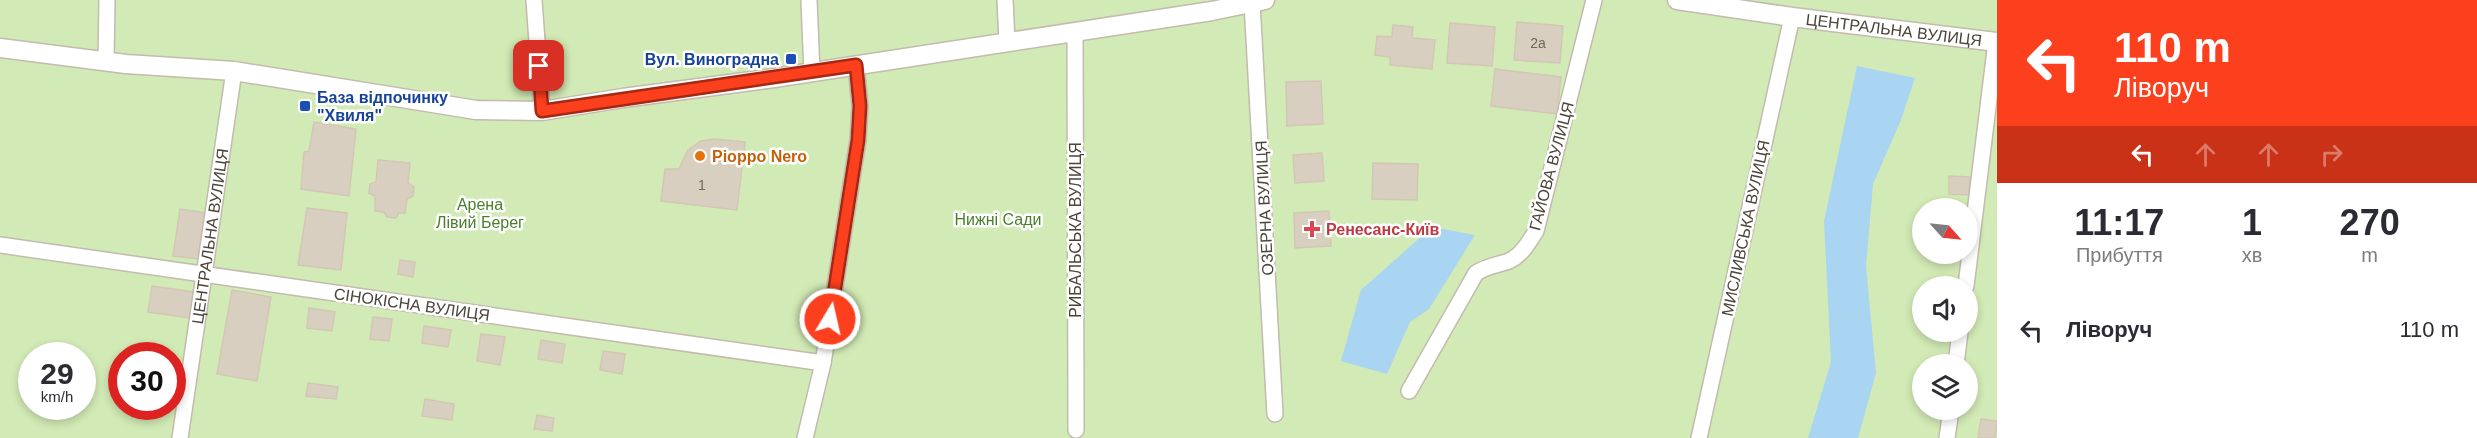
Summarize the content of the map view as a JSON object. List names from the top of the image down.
{
  "streets": {
    "street": [
      "ЦЕНТРАЛЬНА ВУЛИЦЯ",
      "ГАЙОВА ВУЛИЦЯ",
      "ОЗЕРНА ВУЛИЦЯ",
      "МИСЛИВСЬКА ВУЛИЦЯ",
      "РИБАЛЬСЬКА ВУЛИЦЯ",
      "СІНОКІСНА ВУЛИЦЯ"
    ]
  },
  "crossings": [
    ["ЦЕНТРАЛЬНА ВУЛИЦЯ", "МИСЛИВСЬКА ВУЛИЦЯ"],
    ["ЦЕНТРАЛЬНА ВУЛИЦЯ", "СІНОКІСНА ВУЛИЦЯ"]
  ],
  "parks": ["Арена Лівий Берег", "Нижні Сади"],
  "places": {
    "transit": ["Вул. Виноградна", "База відпочинку \"Хвиля\""],
    "other": ["Pioppo Nero"],
    "health": ["Ренесанс-Київ"]
  },
  "house_numbers": ["2а", "1"],
  "north": "bottom right",
  "page": {
    "turn": ["110 m", "Ліворуч"],
    "eta": [
      "11:17",
      "Прибуття",
      "1",
      "хв",
      "270",
      "m"
    ],
    "list": [
      {
        "name": "Ліворуч",
        "value": "110 m"
      }
    ],
    "speed": "29 km/h",
    "limit": "30"
  }
}
